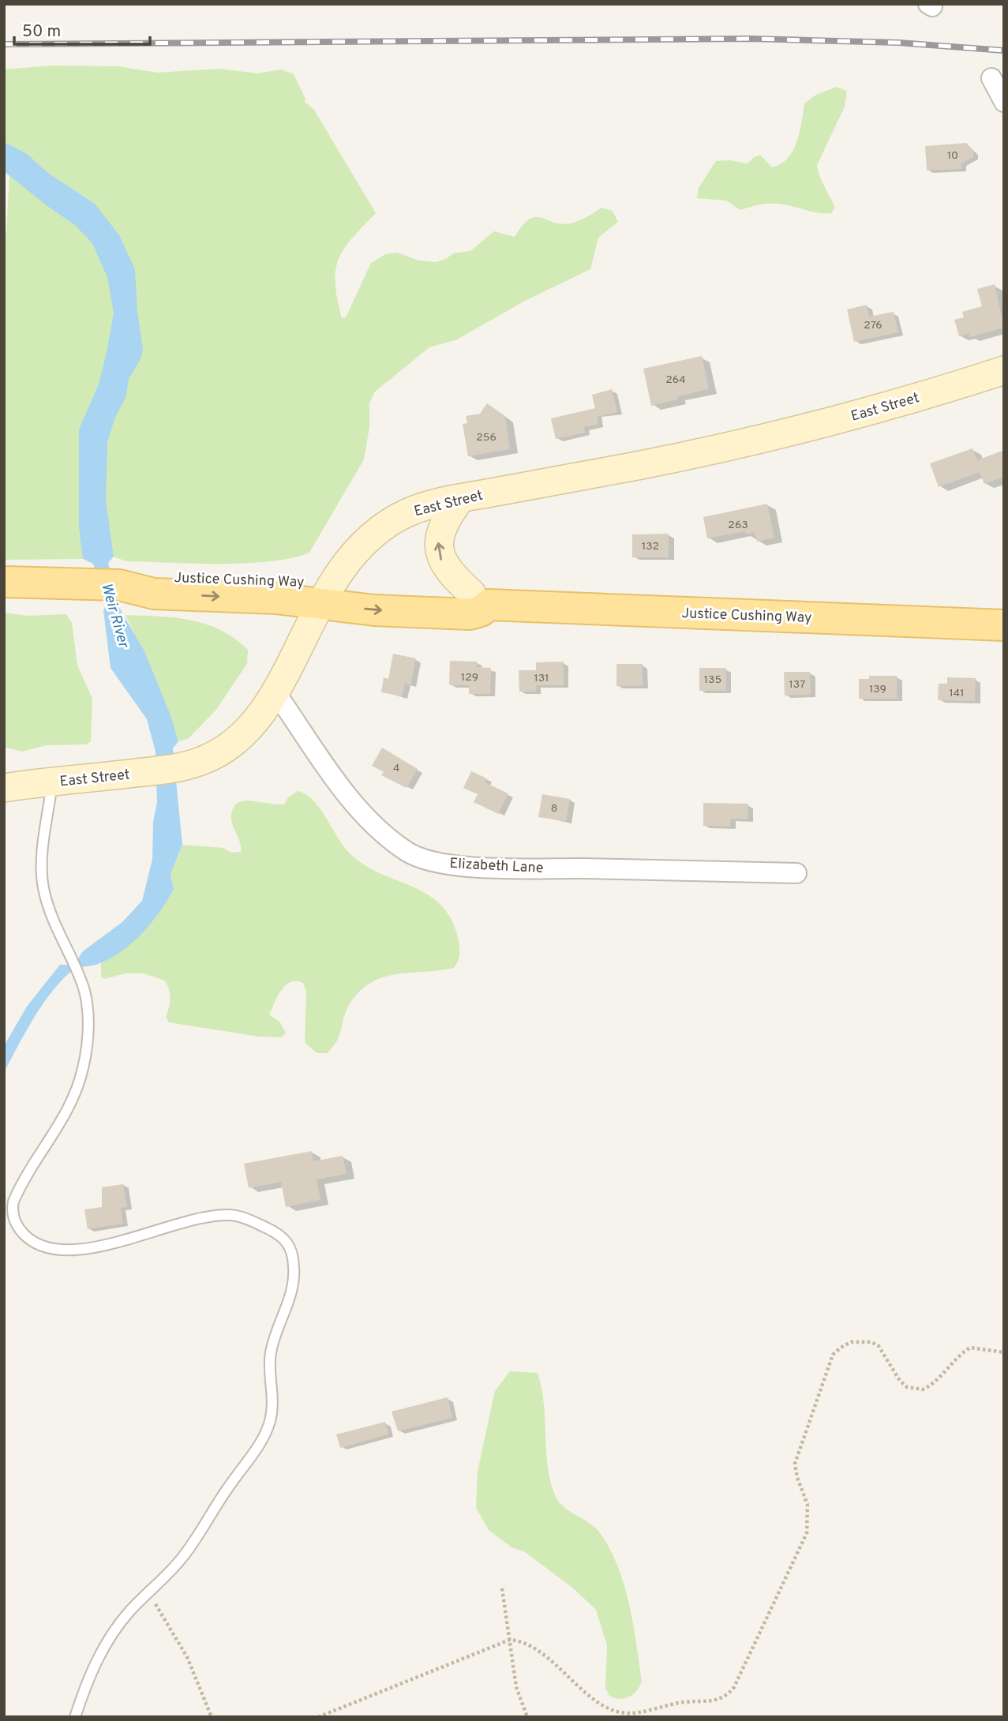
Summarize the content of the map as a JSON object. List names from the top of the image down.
{
  "streets": {
    "main road": ["East Street", "Justice Cushing Way"],
    "street": ["Elizabeth Lane"]
  },
  "crossings": [
    ["East Street", "Justice Cushing Way"],
    ["East Street", "Elizabeth Lane"]
  ],
  "water": ["Weir River"],
  "house_numbers": [
    "10",
    "276",
    "264",
    "256",
    "263",
    "132",
    "129",
    "131",
    "135",
    "137",
    "139",
    "141",
    "4",
    "8"
  ],
  "scale_bar": "50 m"
}
